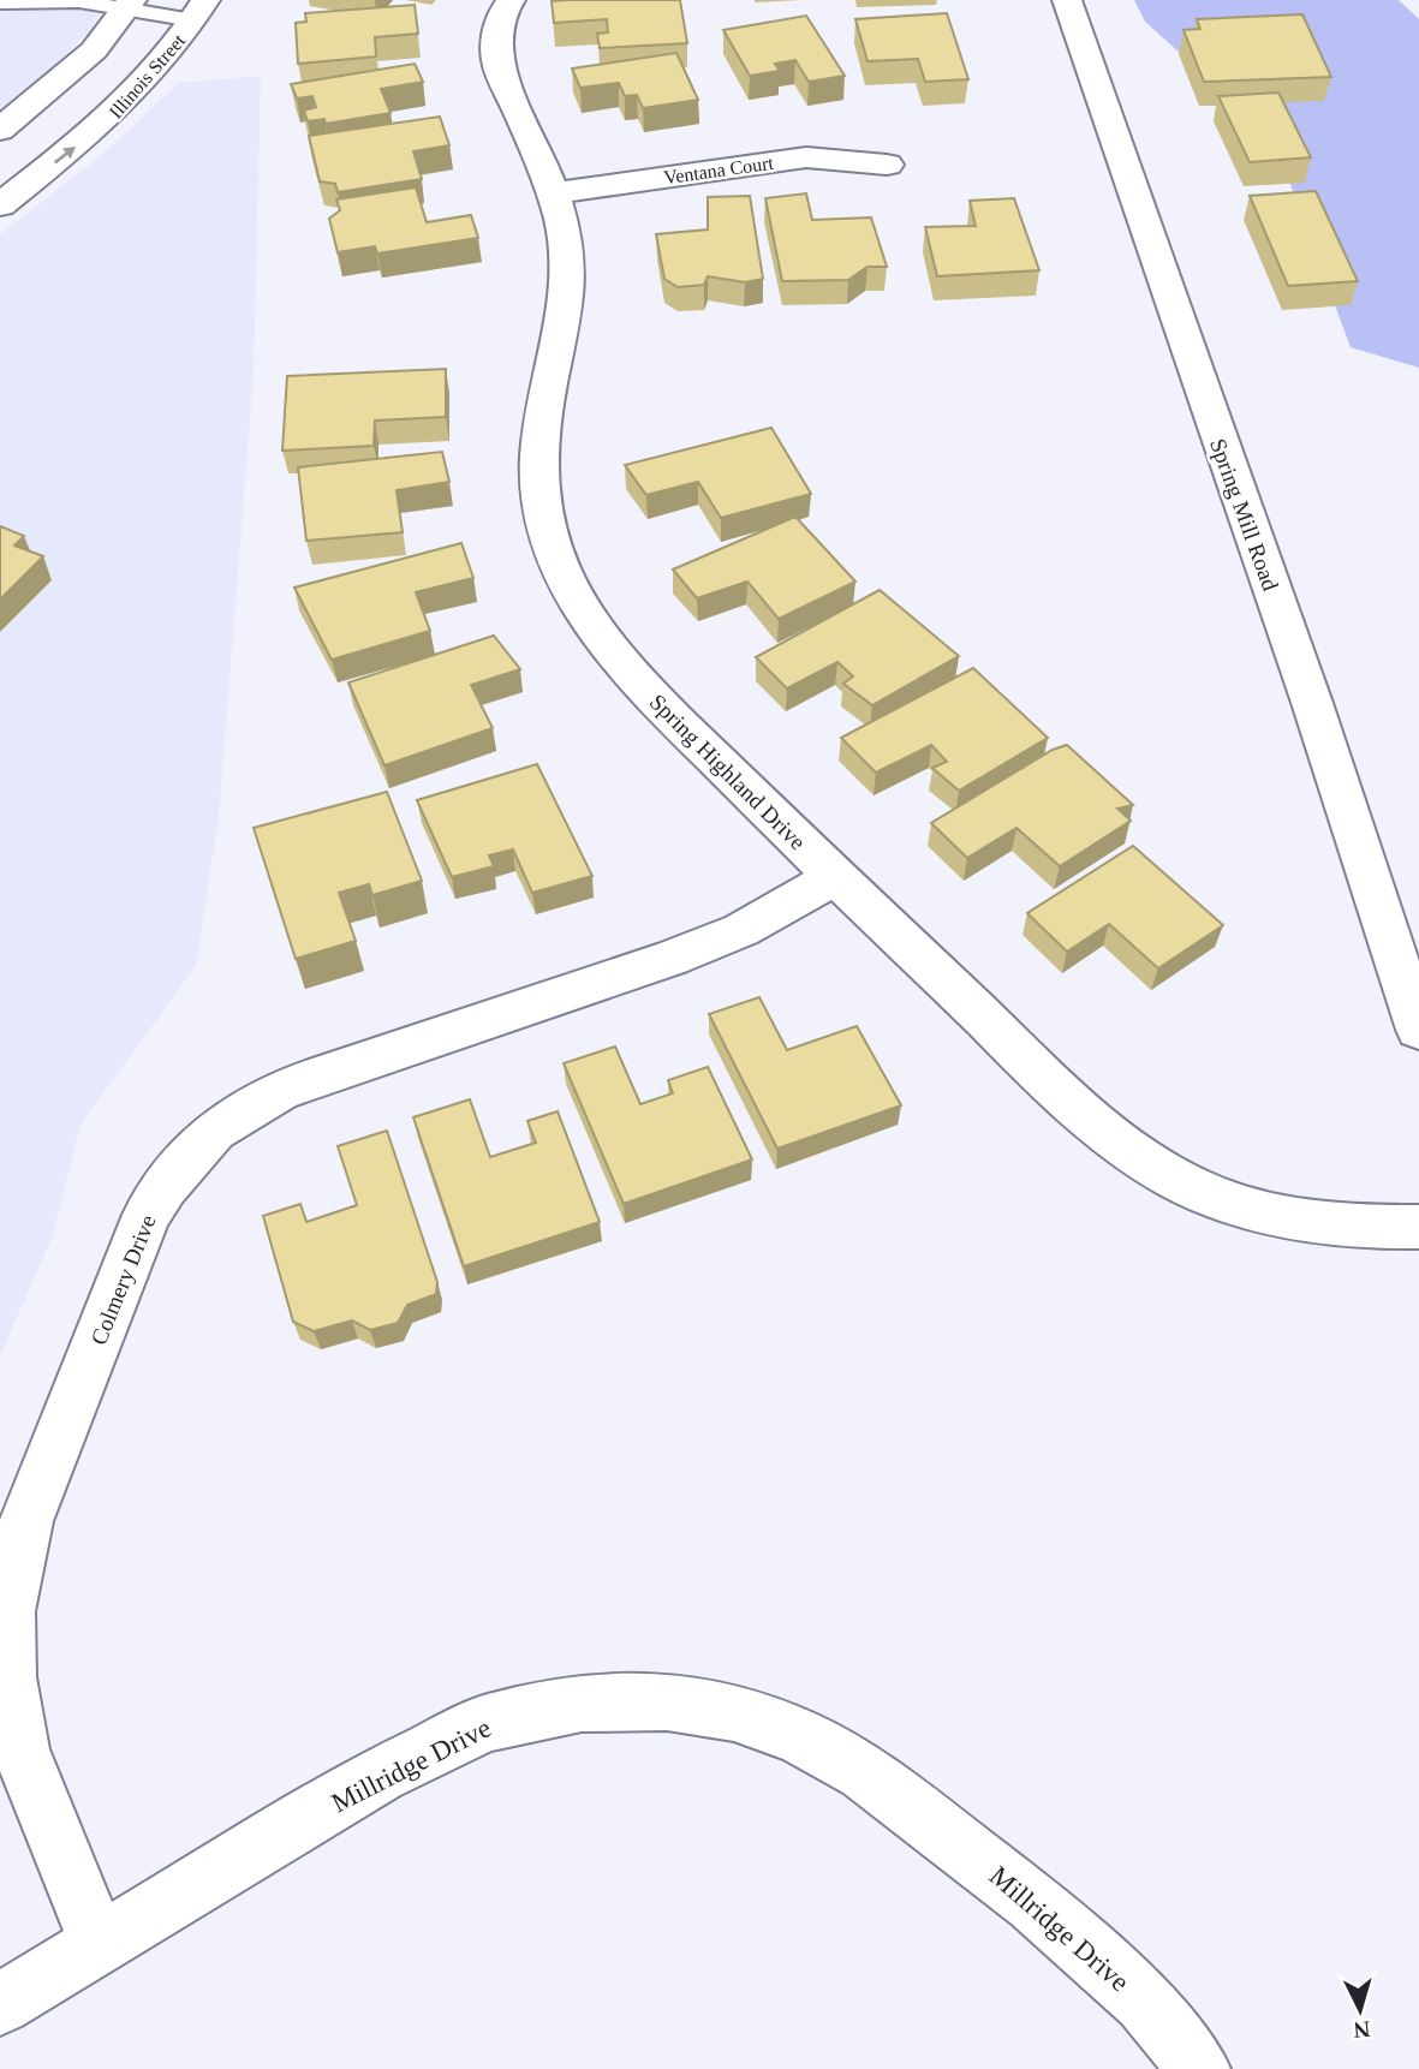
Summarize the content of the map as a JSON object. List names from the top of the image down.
{
  "streets": {
    "street": [
      "Illinois Street",
      "Ventana Court",
      "Spring Mill Road",
      "Spring Highland Drive",
      "Colmery Drive",
      "Millridge Drive"
    ]
  },
  "crossings": [
    ["Ventana Court", "Spring Highland Drive"],
    ["Spring Highland Drive", "Colmery Drive"],
    ["Colmery Drive", "Millridge Drive"]
  ],
  "north": "bottom"
}
